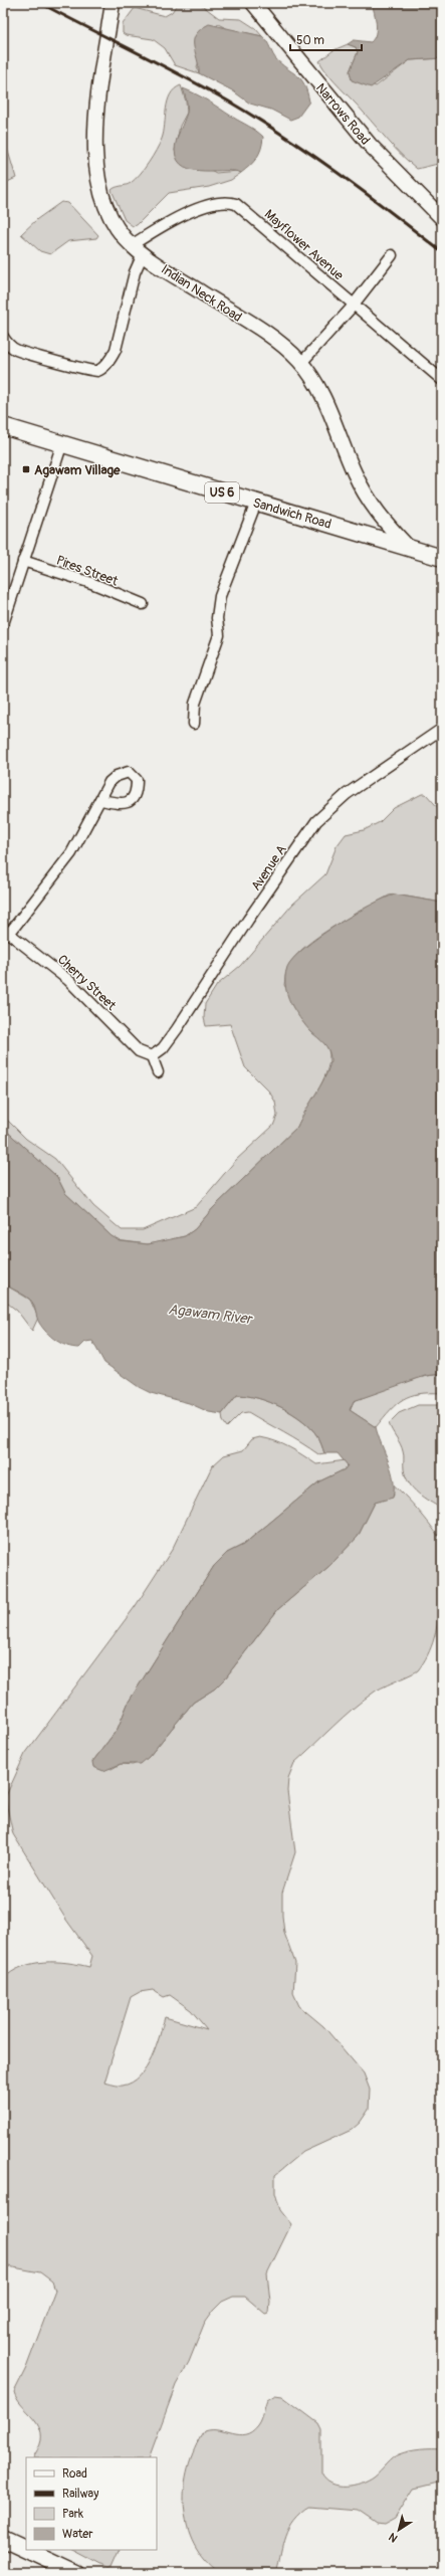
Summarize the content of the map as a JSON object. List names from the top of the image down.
{
  "streets": {
    "main road": ["US 6", "Sandwich Road"],
    "street": [
      "Narrows Road",
      "Mayflower Avenue",
      "Indian Neck Road",
      "Pires Street",
      "Avenue A",
      "Cherry Street"
    ]
  },
  "crossings": [
    ["Mayflower Avenue", "Indian Neck Road"],
    ["Indian Neck Road", "Sandwich Road"],
    ["Avenue A", "Cherry Street"]
  ],
  "water": ["Agawam River"],
  "places": {
    "transit": ["Agawam Village"]
  },
  "legend": [
    "Road",
    "Railway",
    "Park",
    "Water"
  ],
  "scale_bar": "50 m",
  "north": "bottom left"
}
